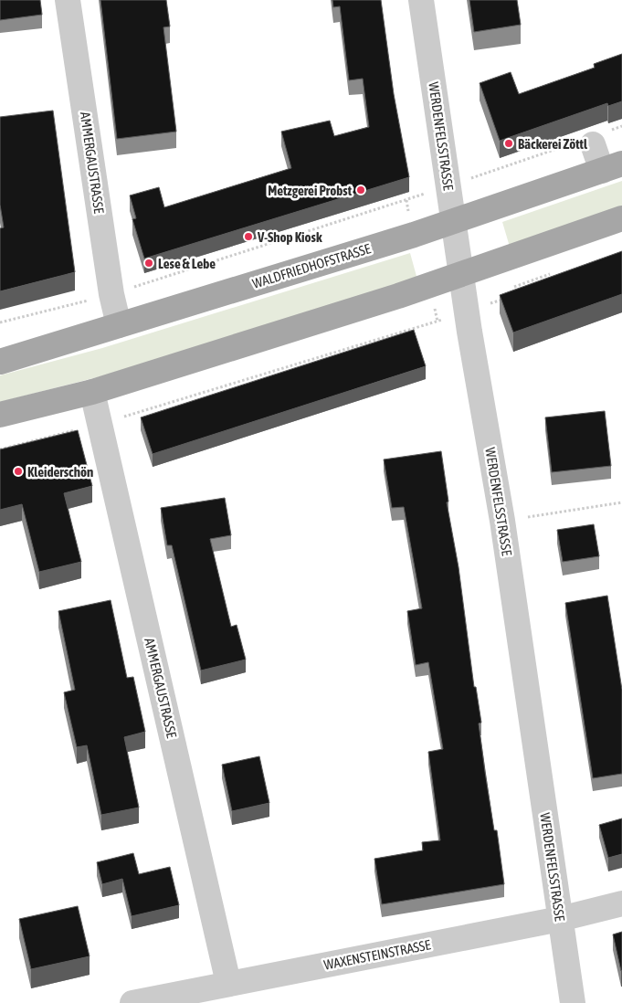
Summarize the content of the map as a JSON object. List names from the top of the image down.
{
  "streets": {
    "main road": ["WALDFRIEDHOFSTRASSE"],
    "street": ["WERDENFELSSTRASSE", "AMMERGAUSTRASSE", "WAXENSTEINSTRASSE"]
  },
  "crossings": [
    ["WERDENFELSSTRASSE", "WALDFRIEDHOFSTRASSE"],
    ["WERDENFELSSTRASSE", "WAXENSTEINSTRASSE"],
    ["AMMERGAUSTRASSE", "WALDFRIEDHOFSTRASSE"],
    ["AMMERGAUSTRASSE", "WAXENSTEINSTRASSE"]
  ],
  "places": [
    "Bäckerei Zöttl",
    "Metzgerei Probst",
    "V-Shop Kiosk",
    "Lese & Lebe",
    "Kleiderschön"
  ]
}
